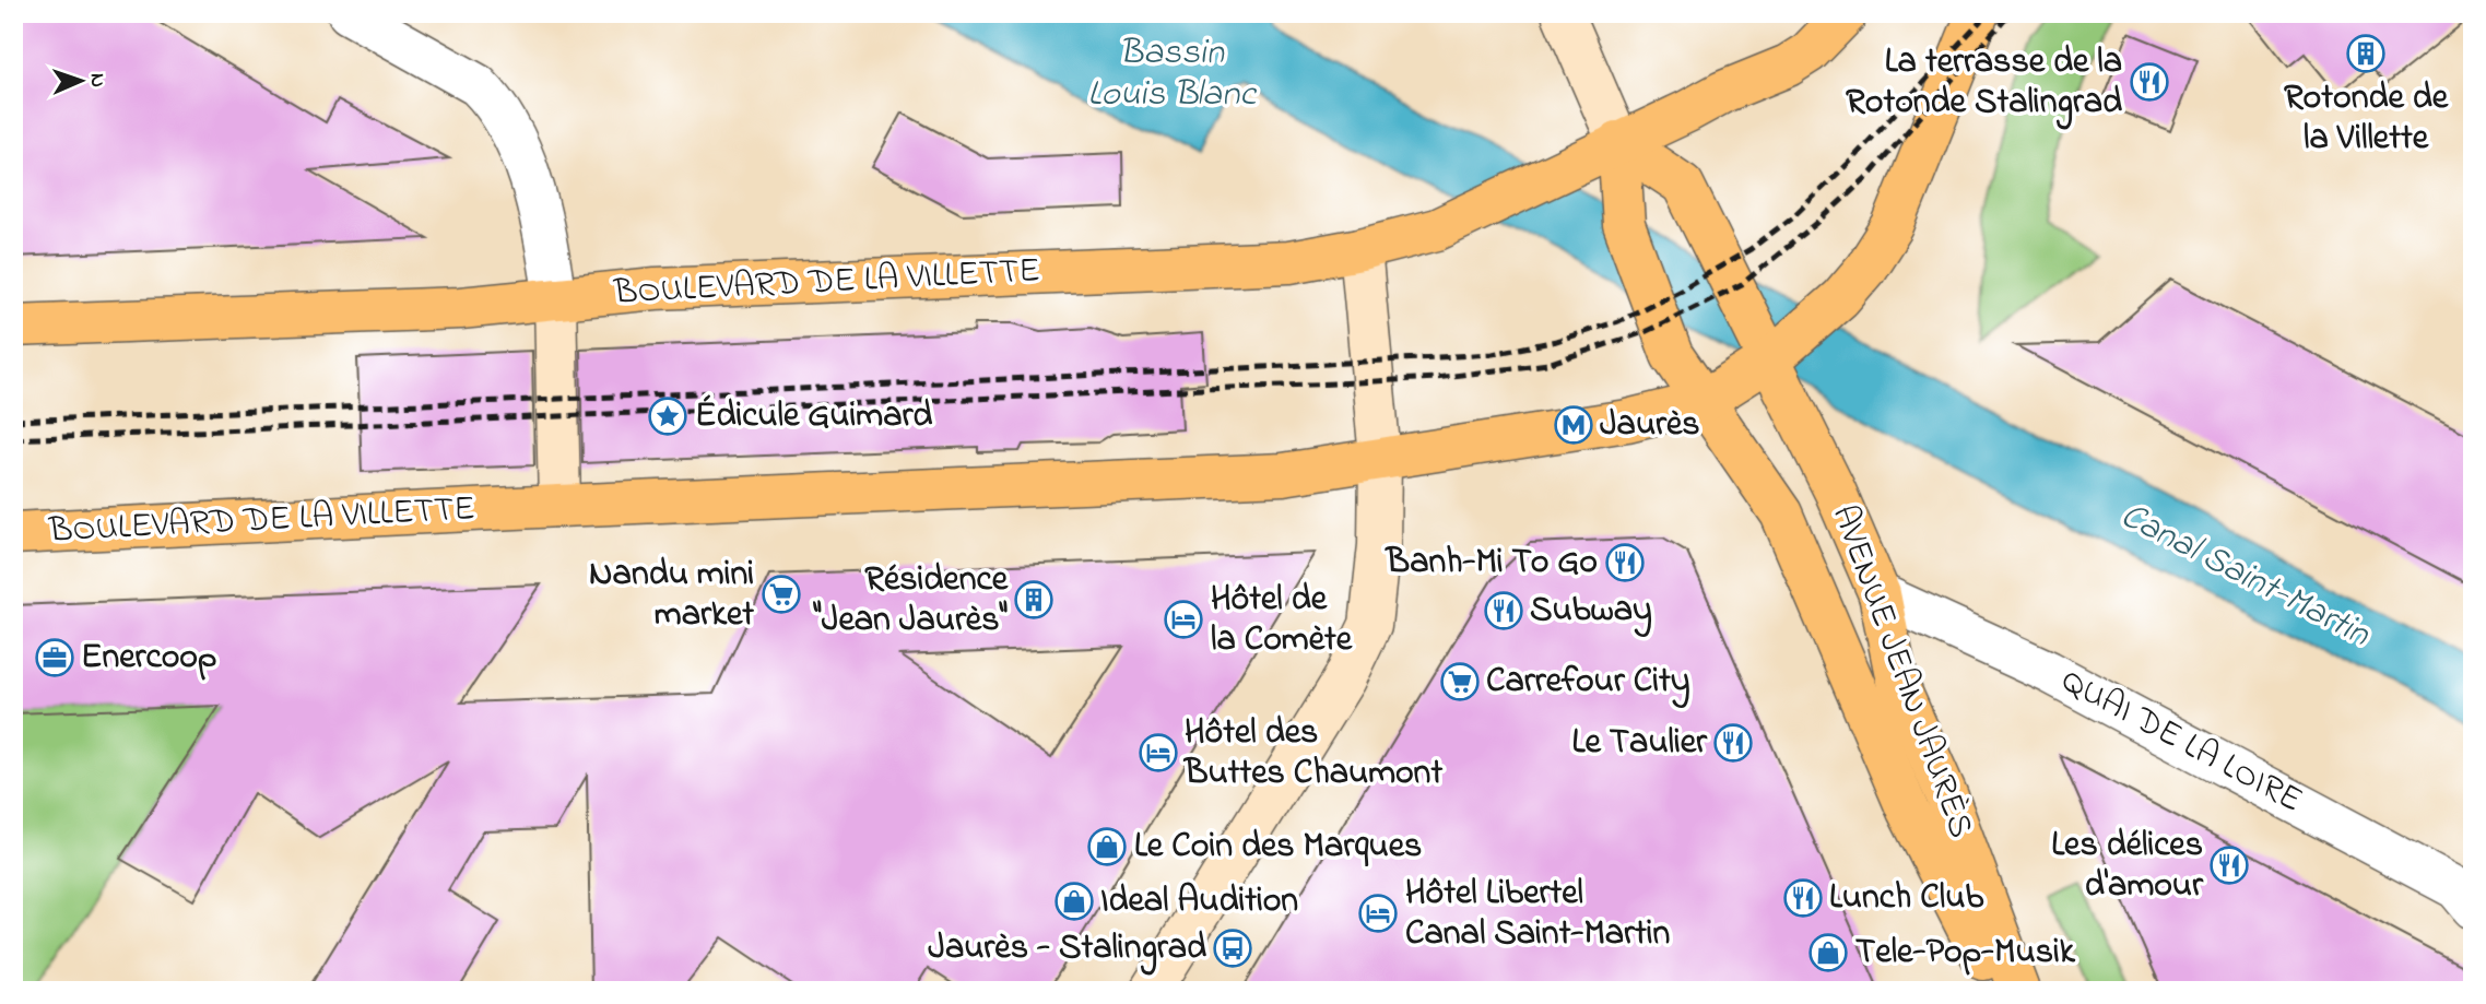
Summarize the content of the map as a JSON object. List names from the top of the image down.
{
  "streets": {
    "main road": ["BOULEVARD DE LA VILLETTE", "AVENUE JEAN JAURÈS"],
    "street": ["QUAI DE LA LOIRE"]
  },
  "crossings": [
    ["BOULEVARD DE LA VILLETTE", "AVENUE JEAN JAURÈS"],
    ["AVENUE JEAN JAURÈS", "QUAI DE LA LOIRE"]
  ],
  "water": ["Bassin Louis Blanc", "Canal Saint-Martin"],
  "places": {
    "building": ["Rotonde de la Villette", "Résidence \"Jean Jaurès\""],
    "restaurant": [
      "La terrasse de la Rotonde Stalingrad",
      "Banh-Mi To Go",
      "Subway",
      "Le Taulier",
      "Les délices d'amour",
      "Lunch Club"
    ],
    "place": ["Édicule Guimard"],
    "metro station": ["Jaurès"],
    "supermarket": ["Nandu mini market", "Carrefour City"],
    "hotel": ["Hôtel de la Comète", "Hôtel des Buttes Chaumont", "Hôtel Libertel Canal Saint-Martin"],
    "office": ["Enercoop"],
    "shop": ["Le Coin des Marques", "Ideal Audition", "Tele-Pop-Musik"],
    "bus stop": ["Jaurès - Stalingrad"]
  },
  "north": "right"
}
